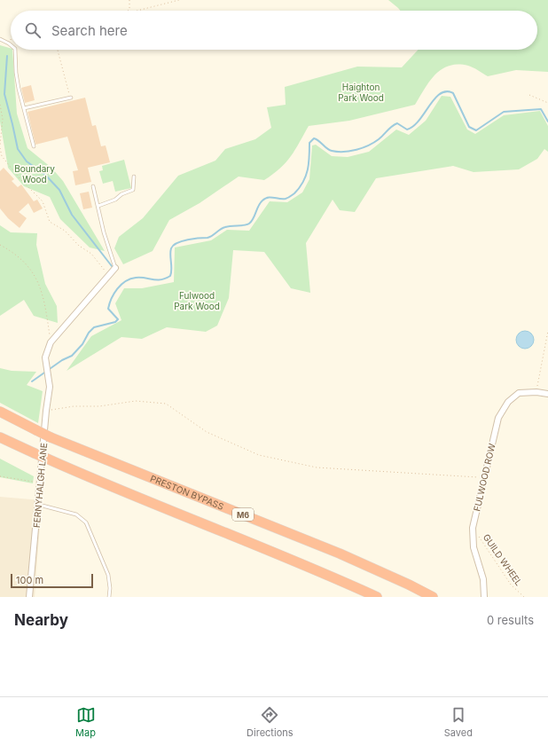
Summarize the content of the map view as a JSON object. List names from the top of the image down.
{
  "streets": {
    "highway": ["PRESTON BYPASS", "M6"],
    "street": ["FULWOOD ROW", "FERNYHALGH LANE"],
    "path": ["GUILD WHEEL"]
  },
  "crossings": [
    ["FULWOOD ROW", "GUILD WHEEL"]
  ],
  "parks": ["Haighton Park Wood", "Boundary Wood", "Fulwood Park Wood"],
  "scale_bar": "100 m",
  "page": {
    "search": "Search here",
    "scale": "100 m",
    "heading": ["Nearby", "0 results"],
    "nav": ["Map", "Directions", "Saved"]
  }
}
